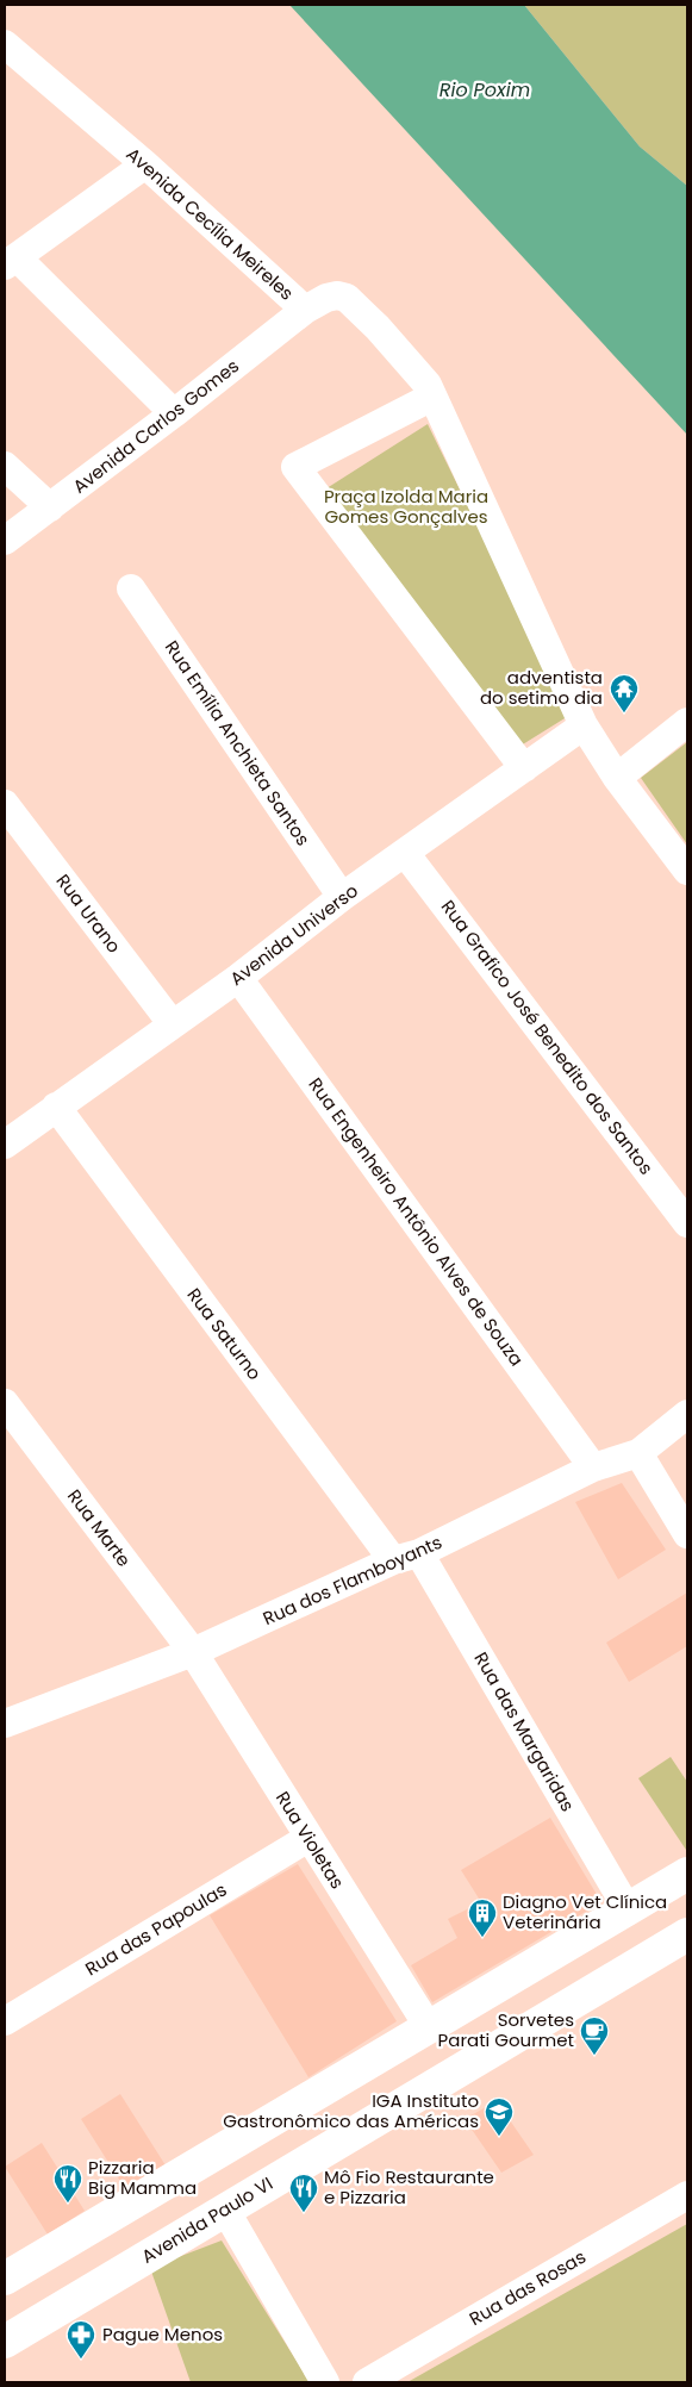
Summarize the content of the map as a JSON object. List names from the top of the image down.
{
  "streets": {
    "main road": ["Avenida Paulo VI"],
    "street": [
      "Avenida Cecília Meireles",
      "Avenida Carlos Gomes",
      "Rua Emília Anchieta Santos",
      "Rua Urano",
      "Avenida Universo",
      "Rua Grafico José Benedito dos Santos",
      "Rua Engenheiro Antônio Alves de Souza",
      "Rua Saturno",
      "Rua Marte",
      "Rua dos Flamboyants",
      "Rua das Margaridas",
      "Rua Violetas",
      "Rua das Papoulas",
      "Rua das Rosas"
    ]
  },
  "crossings": [
    ["Avenida Cecília Meireles", "Avenida Carlos Gomes"],
    ["Avenida Cecília Meireles", "Avenida Universo"],
    ["Rua Emília Anchieta Santos", "Avenida Universo"],
    ["Rua Urano", "Avenida Universo"],
    ["Avenida Universo", "Rua Grafico José Benedito dos Santos"],
    ["Avenida Universo", "Rua Engenheiro Antônio Alves de Souza"],
    ["Avenida Universo", "Rua Saturno"],
    ["Rua Engenheiro Antônio Alves de Souza", "Rua dos Flamboyants"],
    ["Rua Saturno", "Rua dos Flamboyants"],
    ["Rua Saturno", "Rua das Margaridas"],
    ["Rua Marte", "Rua dos Flamboyants"],
    ["Rua Marte", "Rua Violetas"],
    ["Rua dos Flamboyants", "Rua das Margaridas"],
    ["Rua dos Flamboyants", "Rua Violetas"],
    ["Rua Violetas", "Rua das Papoulas"]
  ],
  "water": ["Rio Poxim"],
  "parks": ["Praça Izolda Maria Gomes Gonçalves"],
  "places": {
    "temple": ["adventista do setimo dia"],
    "building": ["Diagno Vet Clínica Veterinária"],
    "cafe": ["Sorvetes Parati Gourmet"],
    "school or university": ["IGA Instituto Gastronômico das Américas"],
    "restaurant": ["Pizzaria Big Mamma", "Mô Fio Restaurante e Pizzaria"],
    "pharmacy": ["Pague Menos"]
  }
}
